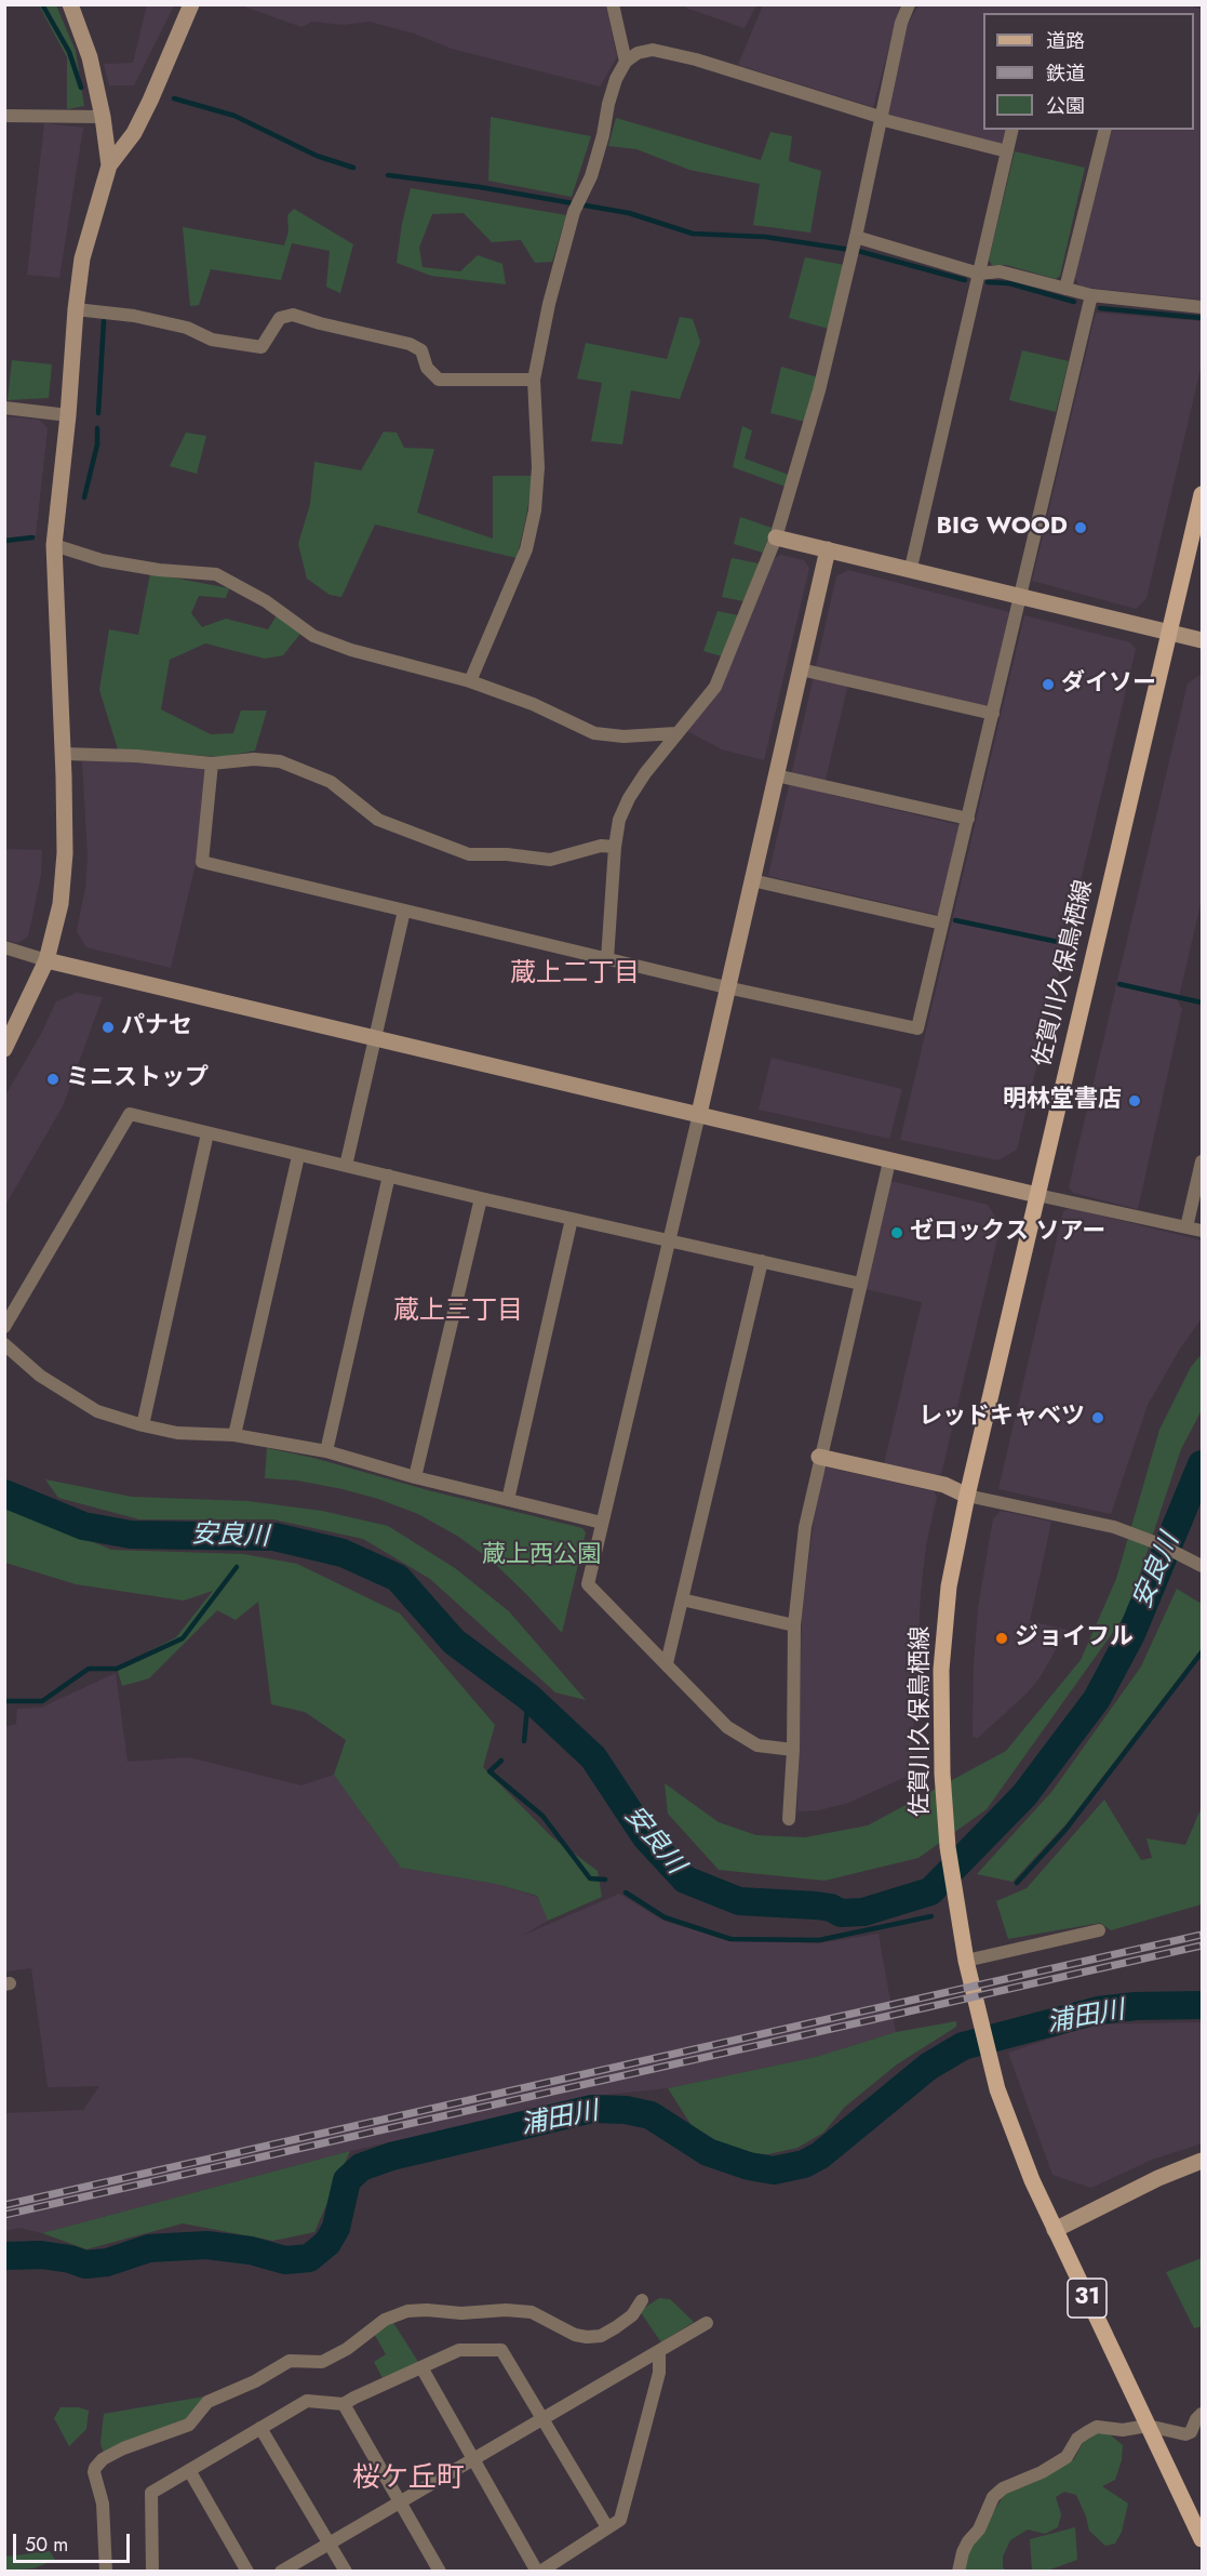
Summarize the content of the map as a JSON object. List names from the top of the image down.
{
  "streets": {
    "main road": ["佐賀川久保鳥栖線", "31"]
  },
  "districts": ["蔵上二丁目", "蔵上三丁目", "桜ケ丘町"],
  "water": ["安良川", "浦田川"],
  "parks": ["蔵上西公園"],
  "places": [
    "BIG WOOD",
    "ダイソー",
    "パナセ",
    "ミニストップ",
    "明林堂書店",
    "ゼロックス ソアー",
    "レッドキャベツ",
    "ジョイフル"
  ],
  "legend": ["道路", "鉄道", "公園"],
  "scale_bar": "50 m"
}
